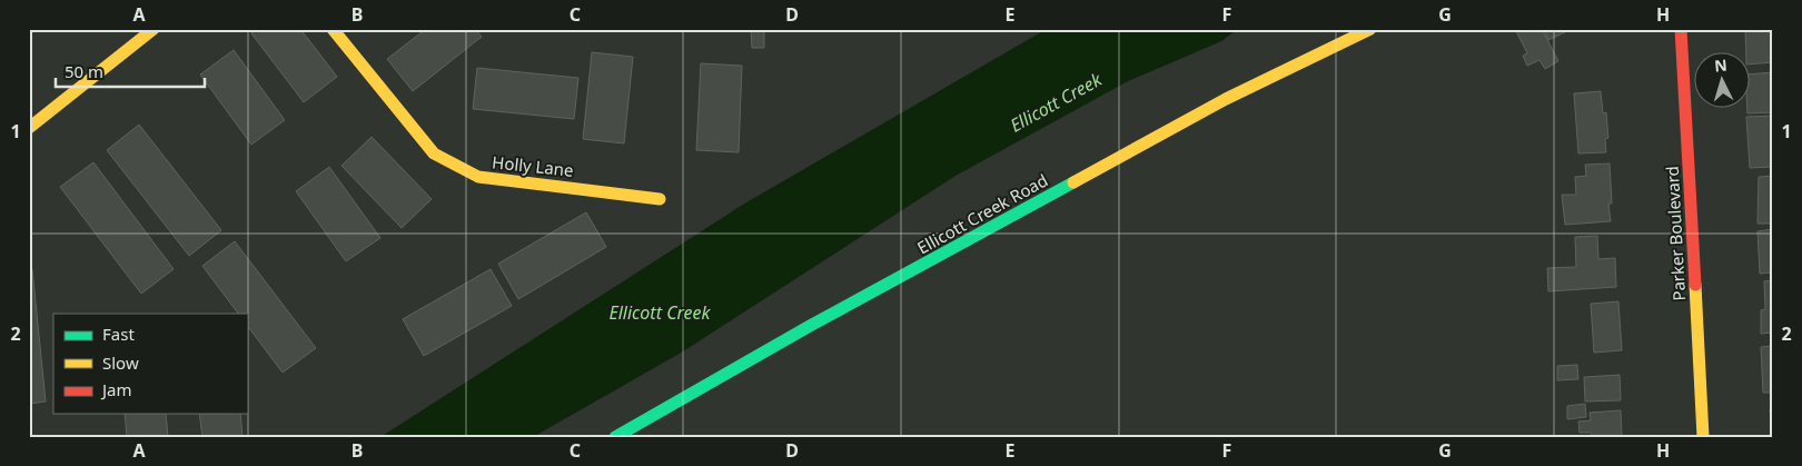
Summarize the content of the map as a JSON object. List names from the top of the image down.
{
  "streets": {
    "street": ["Holly Lane", "Ellicott Creek Road", "Parker Boulevard"]
  },
  "water": ["Ellicott Creek"],
  "legend": ["Fast", "Slow", "Jam"],
  "scale_bar": "50 m",
  "north": "top",
  "grid": {
    "columns": [
      "A",
      "B",
      "C",
      "D",
      "E",
      "F",
      "G",
      "H"
    ],
    "rows": ["1", "2"]
  }
}
